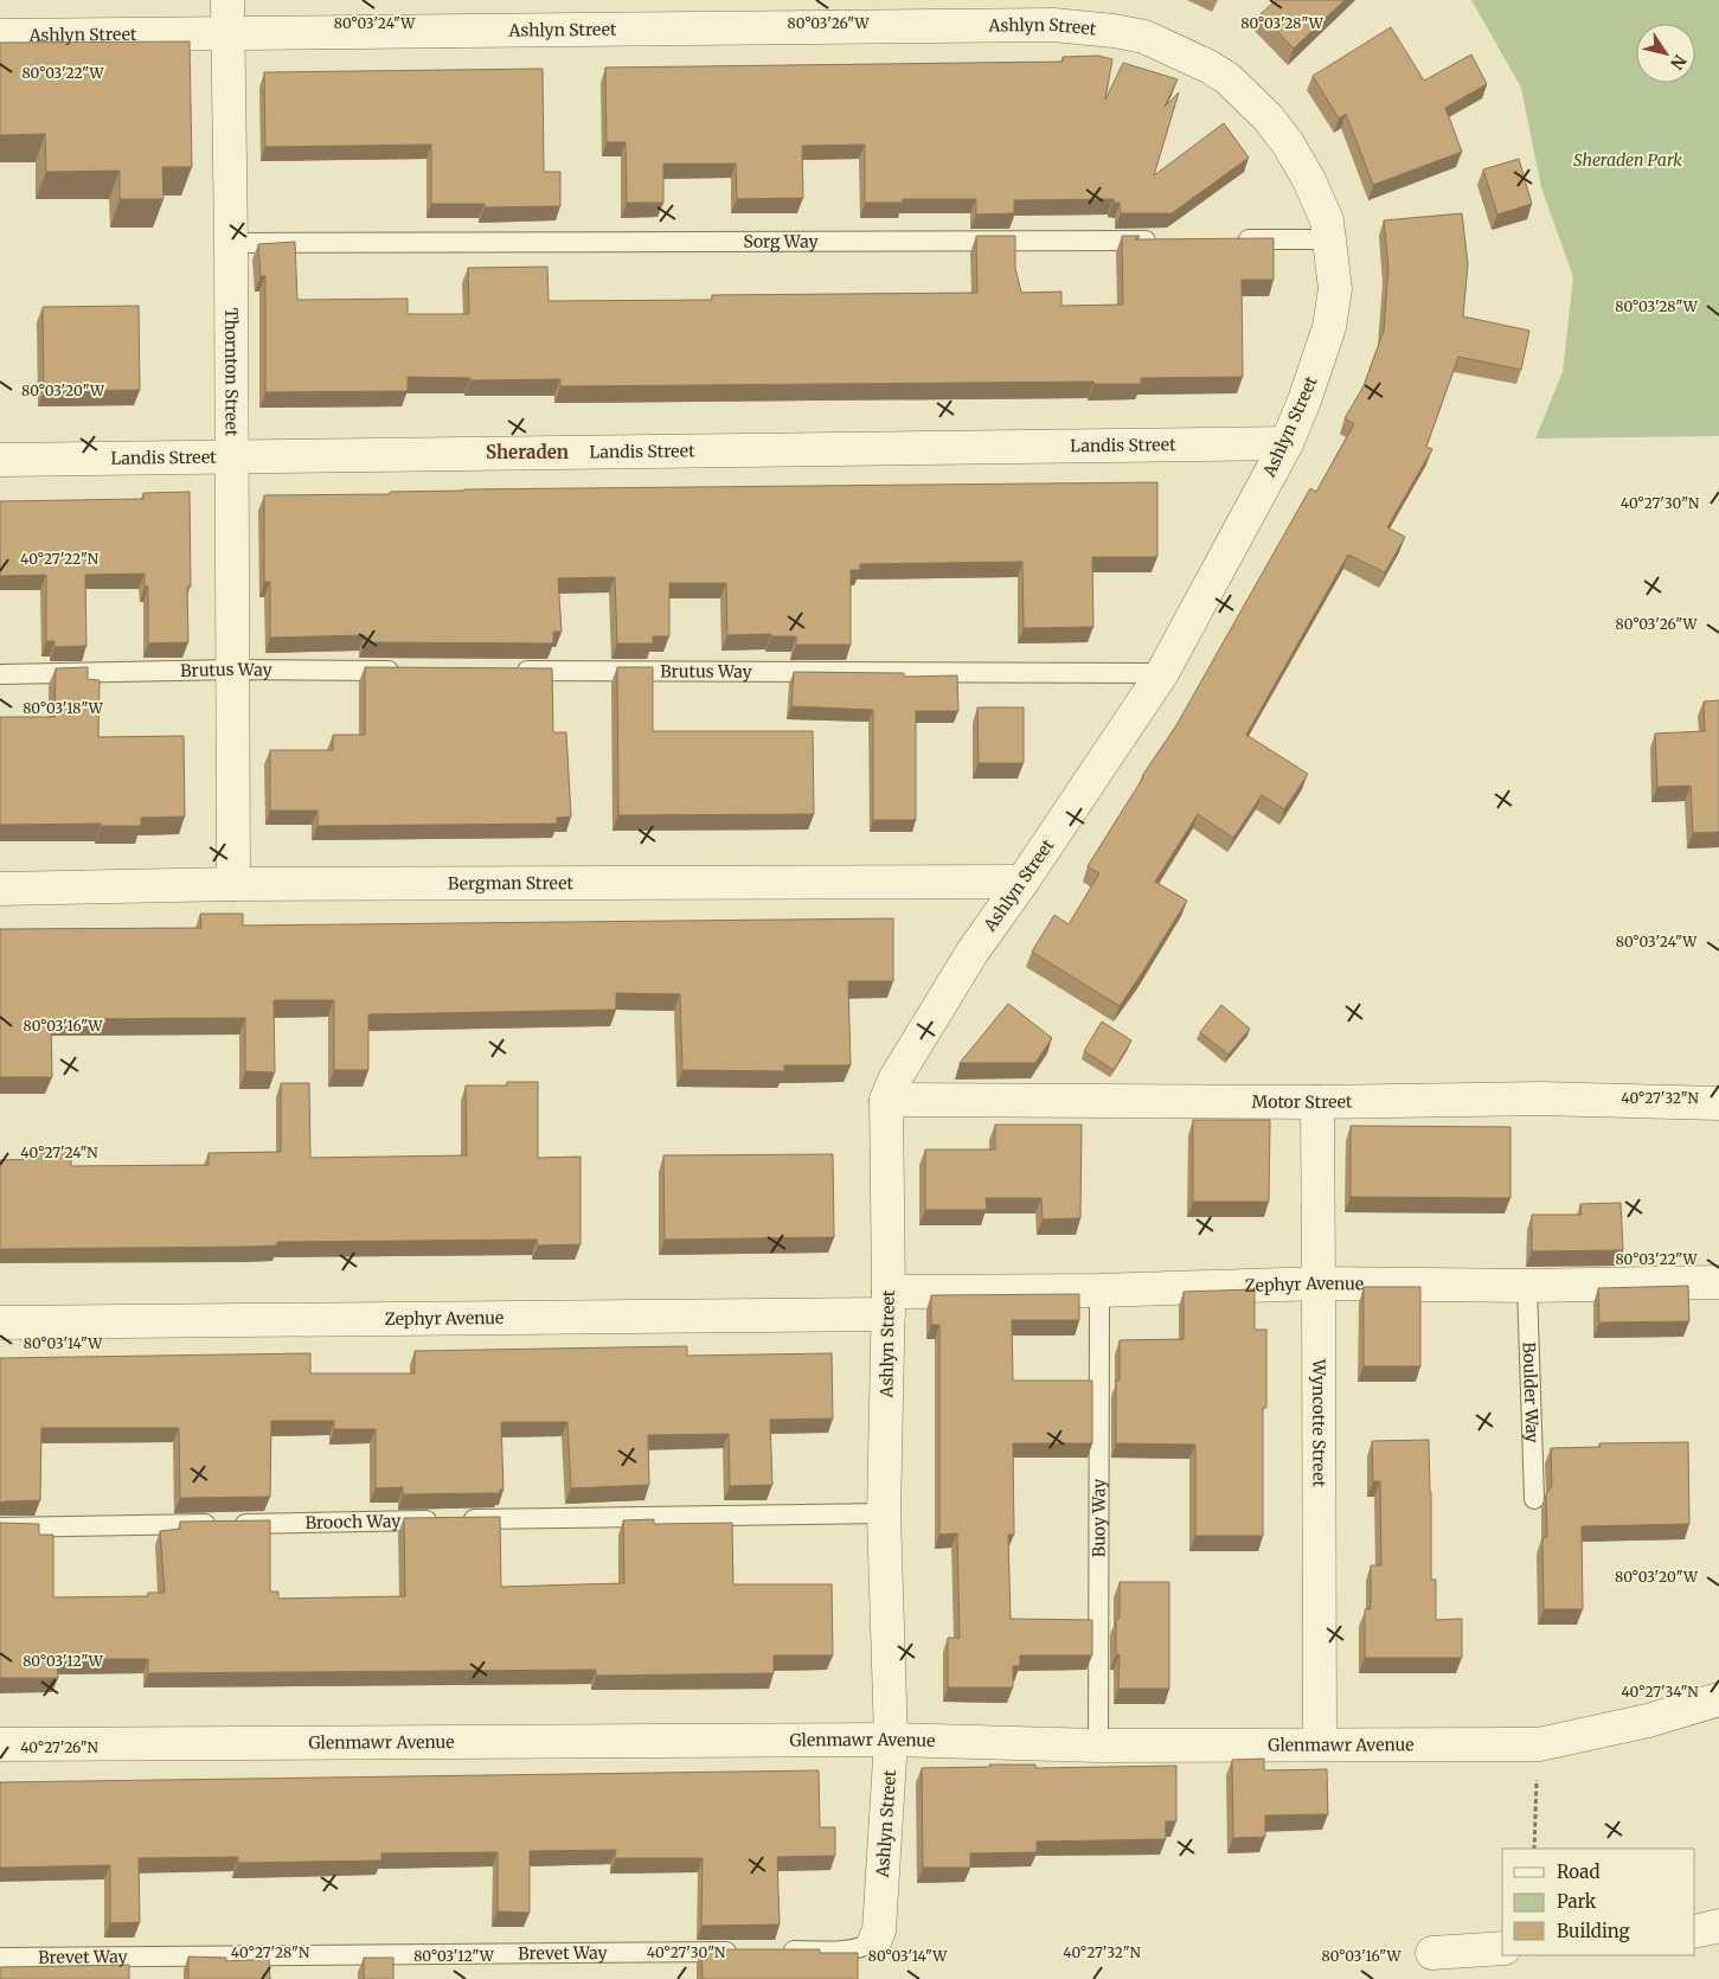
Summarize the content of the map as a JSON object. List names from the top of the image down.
{
  "streets": {
    "street": [
      "Ashlyn Street",
      "Thornton Street",
      "Landis Street",
      "Bergman Street",
      "Motor Street",
      "Zephyr Avenue",
      "Wyncotte Street",
      "Glenmawr Avenue"
    ],
    "lane": [
      "Sorg Way",
      "Brutus Way",
      "Boulder Way",
      "Buoy Way",
      "Brooch Way",
      "Brevet Way"
    ]
  },
  "crossings": [
    ["Ashlyn Street", "Thornton Street"],
    ["Ashlyn Street", "Landis Street"],
    ["Ashlyn Street", "Brutus Way"],
    ["Ashlyn Street", "Bergman Street"],
    ["Ashlyn Street", "Motor Street"],
    ["Ashlyn Street", "Zephyr Avenue"],
    ["Ashlyn Street", "Brooch Way"],
    ["Ashlyn Street", "Glenmawr Avenue"],
    ["Sorg Way", "Thornton Street"],
    ["Thornton Street", "Landis Street"],
    ["Thornton Street", "Brutus Way"],
    ["Thornton Street", "Bergman Street"],
    ["Motor Street", "Wyncotte Street"],
    ["Zephyr Avenue", "Boulder Way"],
    ["Zephyr Avenue", "Wyncotte Street"],
    ["Zephyr Avenue", "Buoy Way"],
    ["Wyncotte Street", "Glenmawr Avenue"],
    ["Buoy Way", "Glenmawr Avenue"]
  ],
  "districts": ["Sheraden"],
  "parks": ["Sheraden Park"],
  "legend": ["Road", "Park", "Building"],
  "north": "bottom right",
  "coordinates": [
    "80°03'24\"W",
    "80°03'26\"W",
    "80°03'28\"W",
    "80°03'22\"W",
    "80°03'20\"W",
    "40°27'30\"N",
    "40°27'22\"N",
    "80°03'18\"W",
    "80°03'16\"W",
    "40°27'32\"N",
    "40°27'24\"N",
    "80°03'14\"W",
    "80°03'12\"W",
    "40°27'34\"N",
    "40°27'26\"N",
    "40°27'28\"N"
  ]
}
